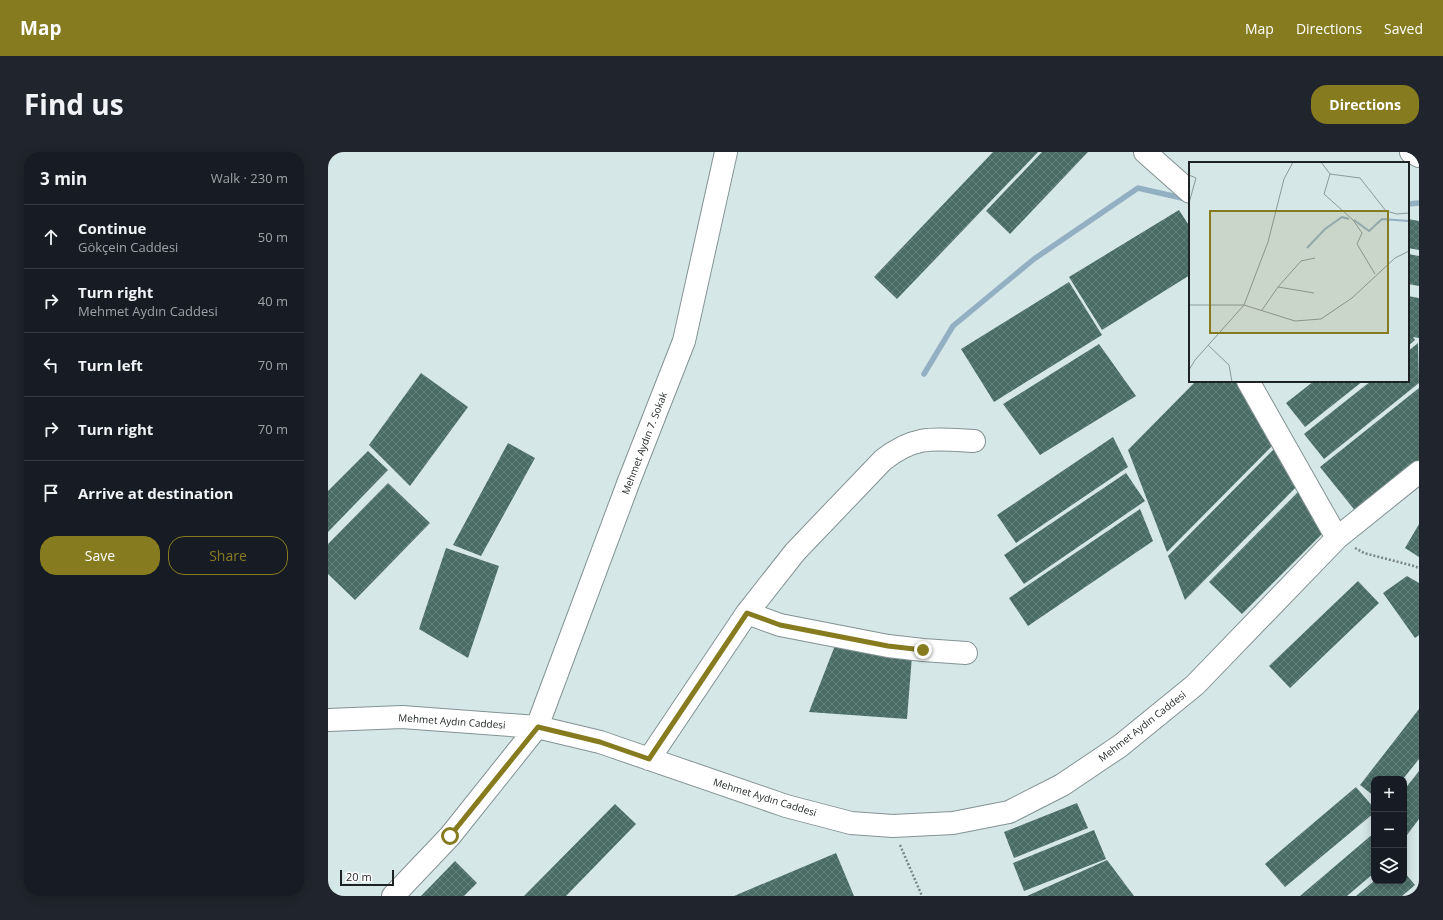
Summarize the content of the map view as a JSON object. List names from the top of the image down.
{
  "streets": {
    "street": ["Mehmet Aydın 7. Sokak", "Mehmet Aydın Caddesi"]
  },
  "crossings": [
    ["Mehmet Aydın 7. Sokak", "Mehmet Aydın Caddesi"]
  ],
  "scale_bar": "20 m",
  "page": {
    "header": "Map",
    "nav": ["Map", "Directions", "Saved"],
    "title": "Find us",
    "buttons": [
      "Directions",
      ["Save", "Share"]
    ],
    "heading": ["3 min", "Walk · 230 m"],
    "list": [
      ["Continue", "Gökçein Caddesi", "50 m"],
      ["Turn right", "Mehmet Aydın Caddesi", "40 m"],
      ["Turn left", "70 m"],
      ["Turn right", "70 m"],
      "Arrive at destination"
    ],
    "map_buttons": ["+", "−"],
    "scale": "20 m"
  }
}
